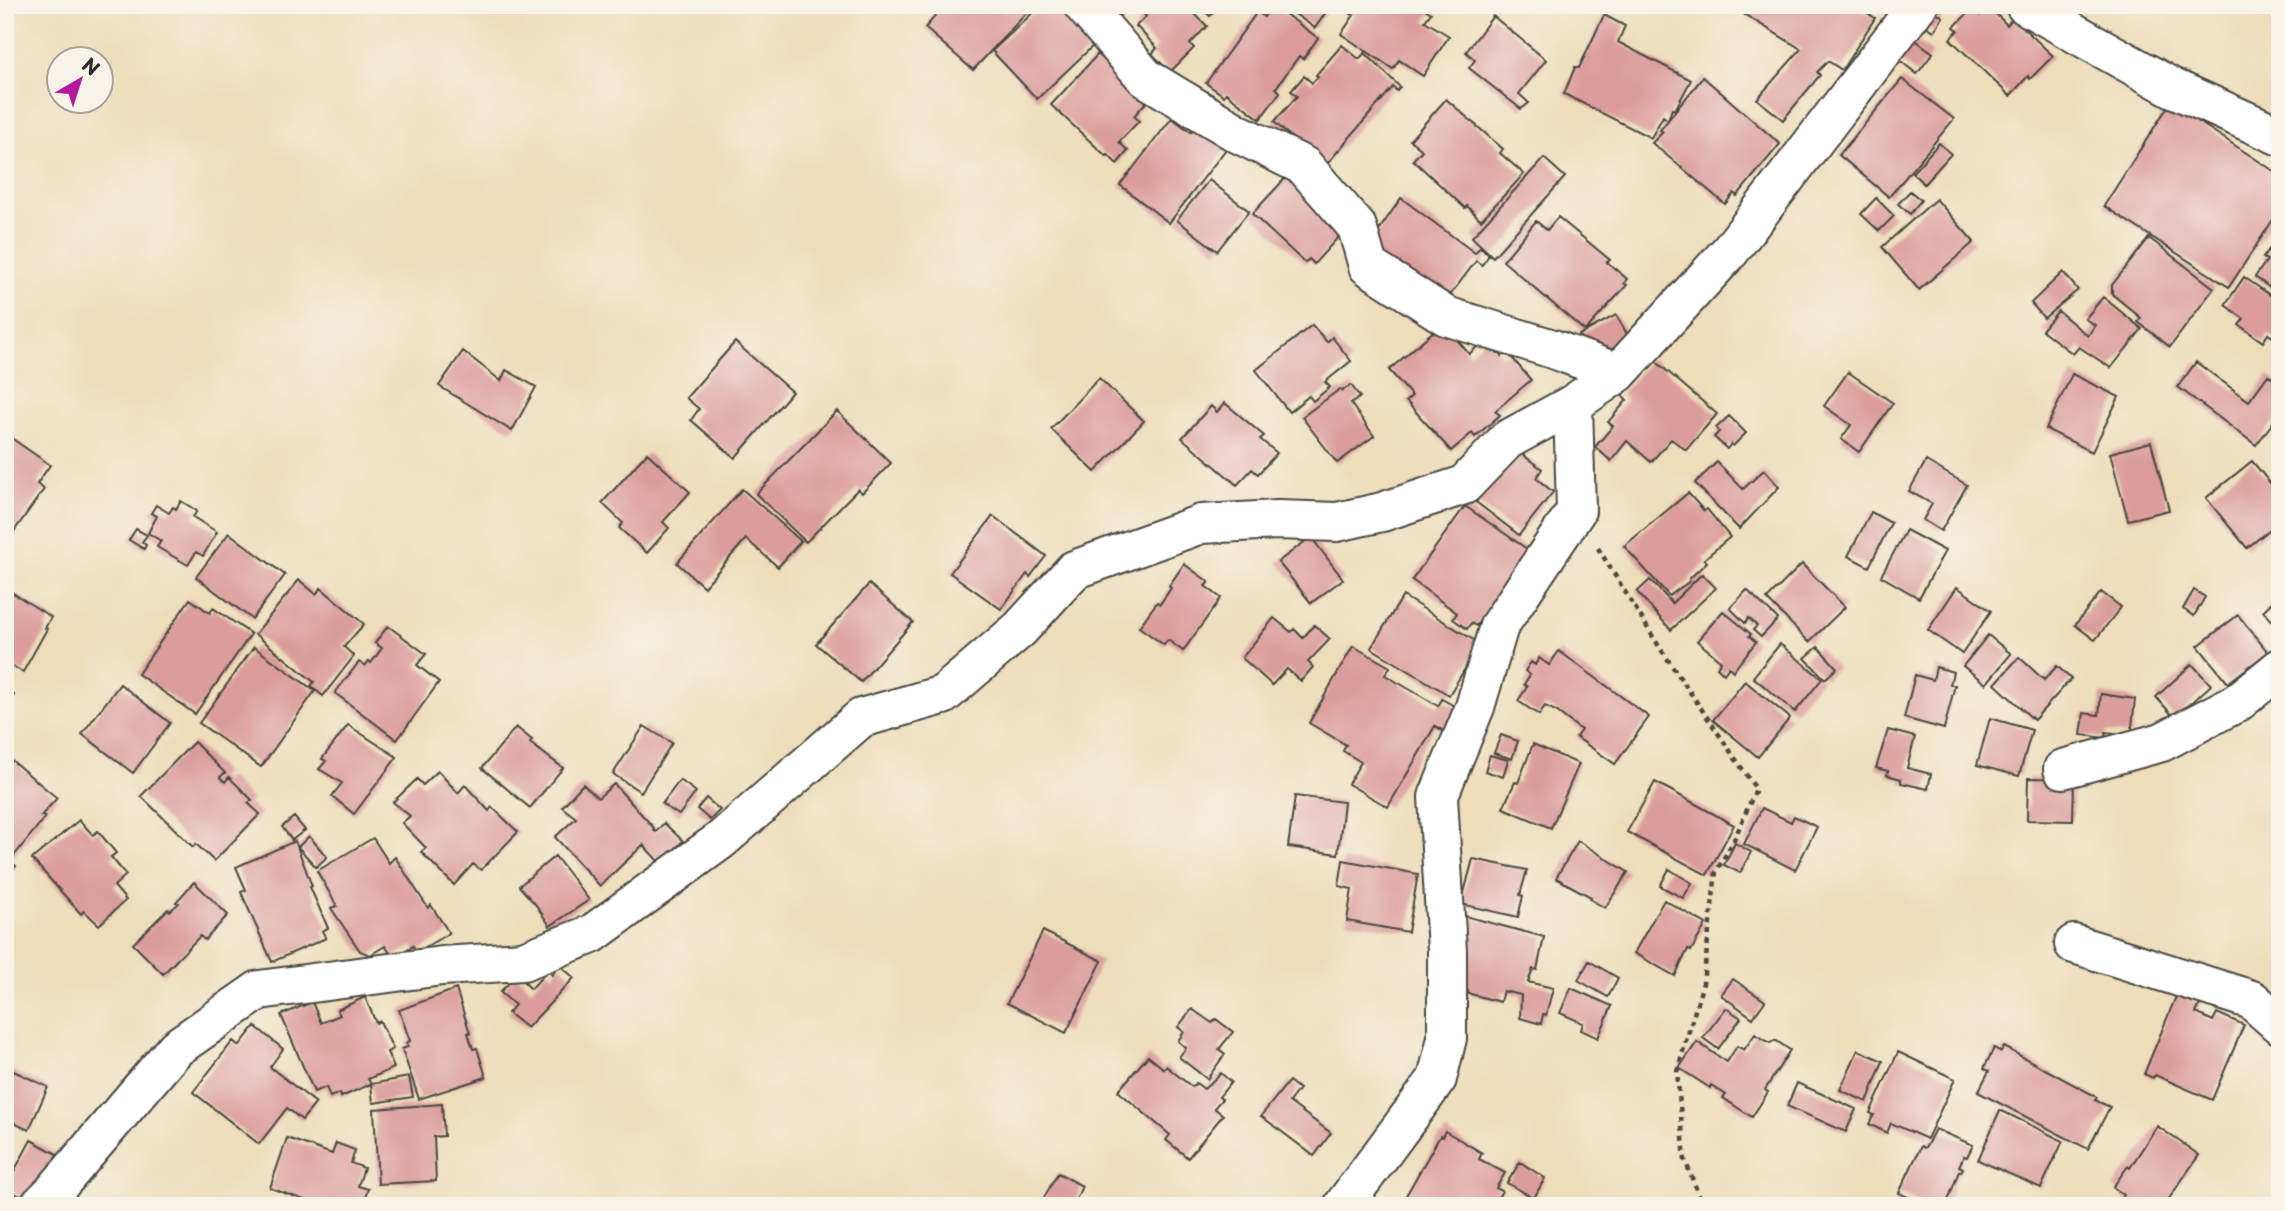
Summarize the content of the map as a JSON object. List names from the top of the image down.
{
  "north": "top right"
}
